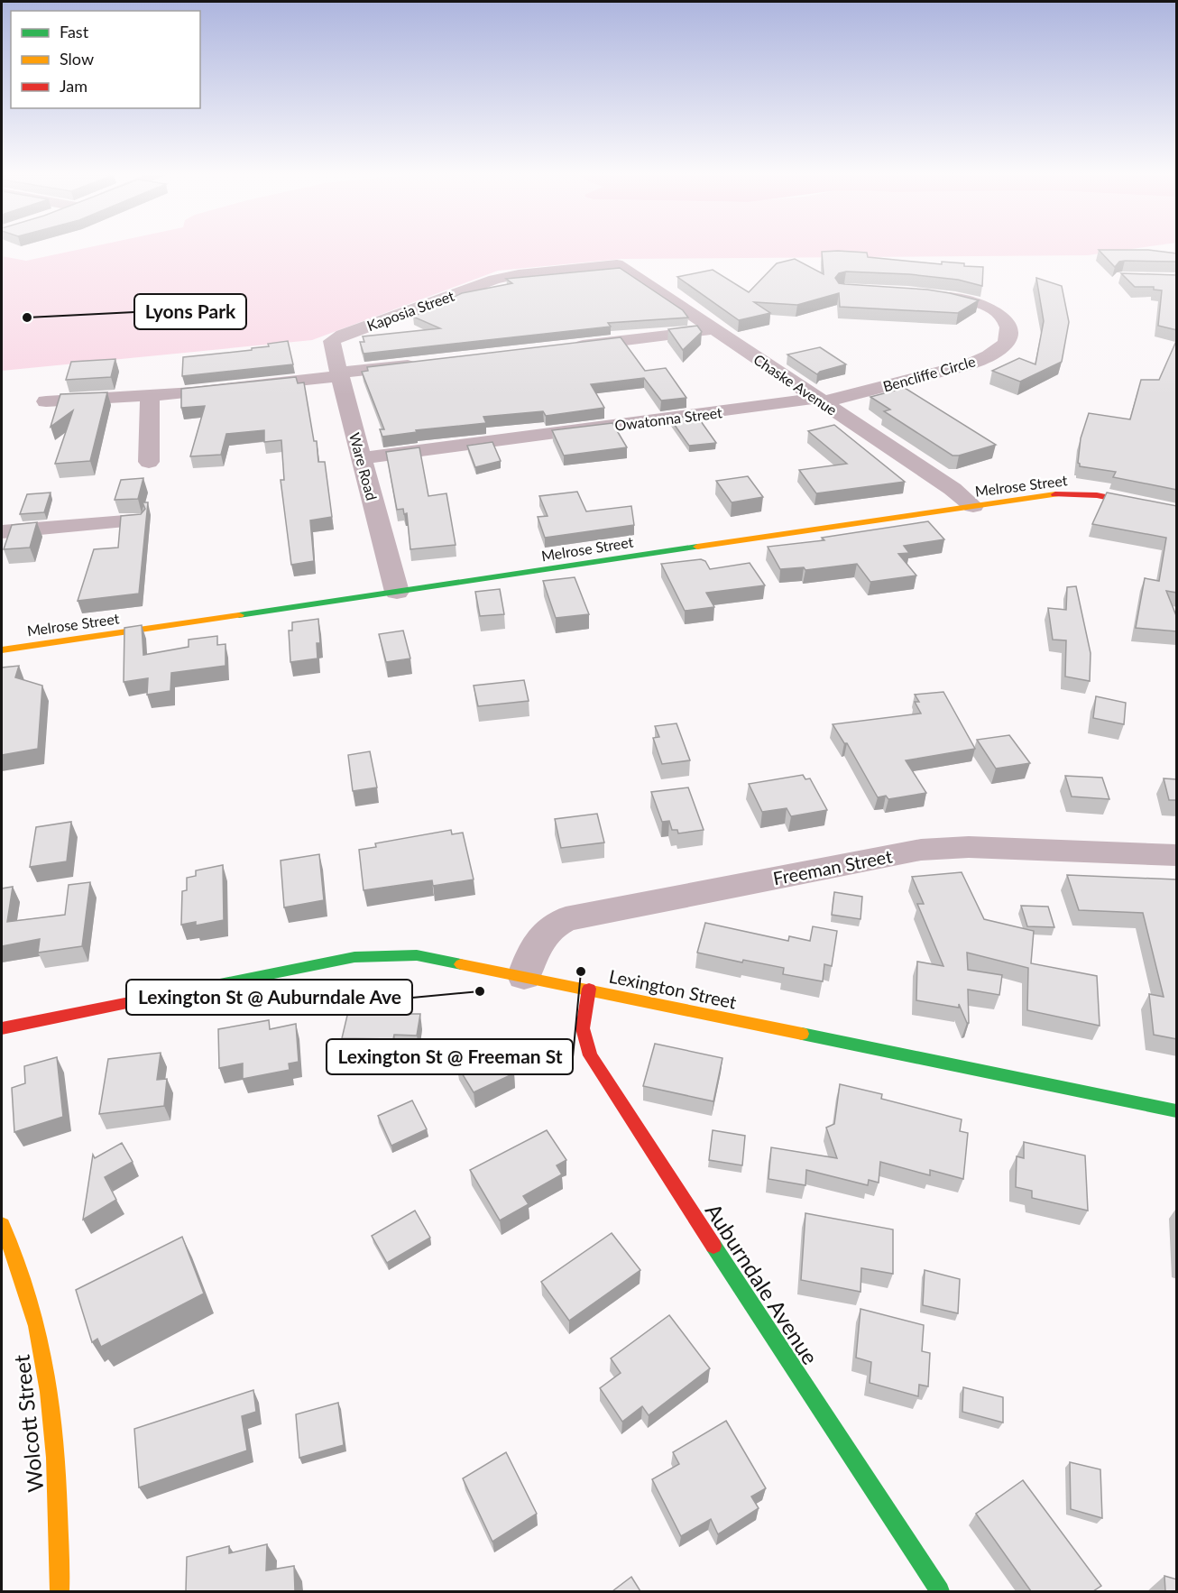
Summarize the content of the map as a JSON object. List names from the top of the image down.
{
  "streets": {
    "street": [
      "Kaposia Street",
      "Bencliffe Circle",
      "Chaske Avenue",
      "Owatonna Street",
      "Ware Road",
      "Melrose Street",
      "Freeman Street",
      "Lexington Street",
      "Auburndale Avenue",
      "Wolcott Street"
    ]
  },
  "crossings": [
    ["Kaposia Street", "Chaske Avenue"],
    ["Kaposia Street", "Ware Road"],
    ["Bencliffe Circle", "Chaske Avenue"],
    ["Bencliffe Circle", "Owatonna Street"],
    ["Chaske Avenue", "Owatonna Street"],
    ["Chaske Avenue", "Melrose Street"],
    ["Owatonna Street", "Ware Road"],
    ["Ware Road", "Melrose Street"],
    ["Freeman Street", "Lexington Street"],
    ["Lexington Street", "Auburndale Avenue"]
  ],
  "places": ["Lyons Park", "Lexington St @ Freeman St", "Lexington St @ Auburndale Ave"],
  "legend": ["Fast", "Slow", "Jam"]
}
